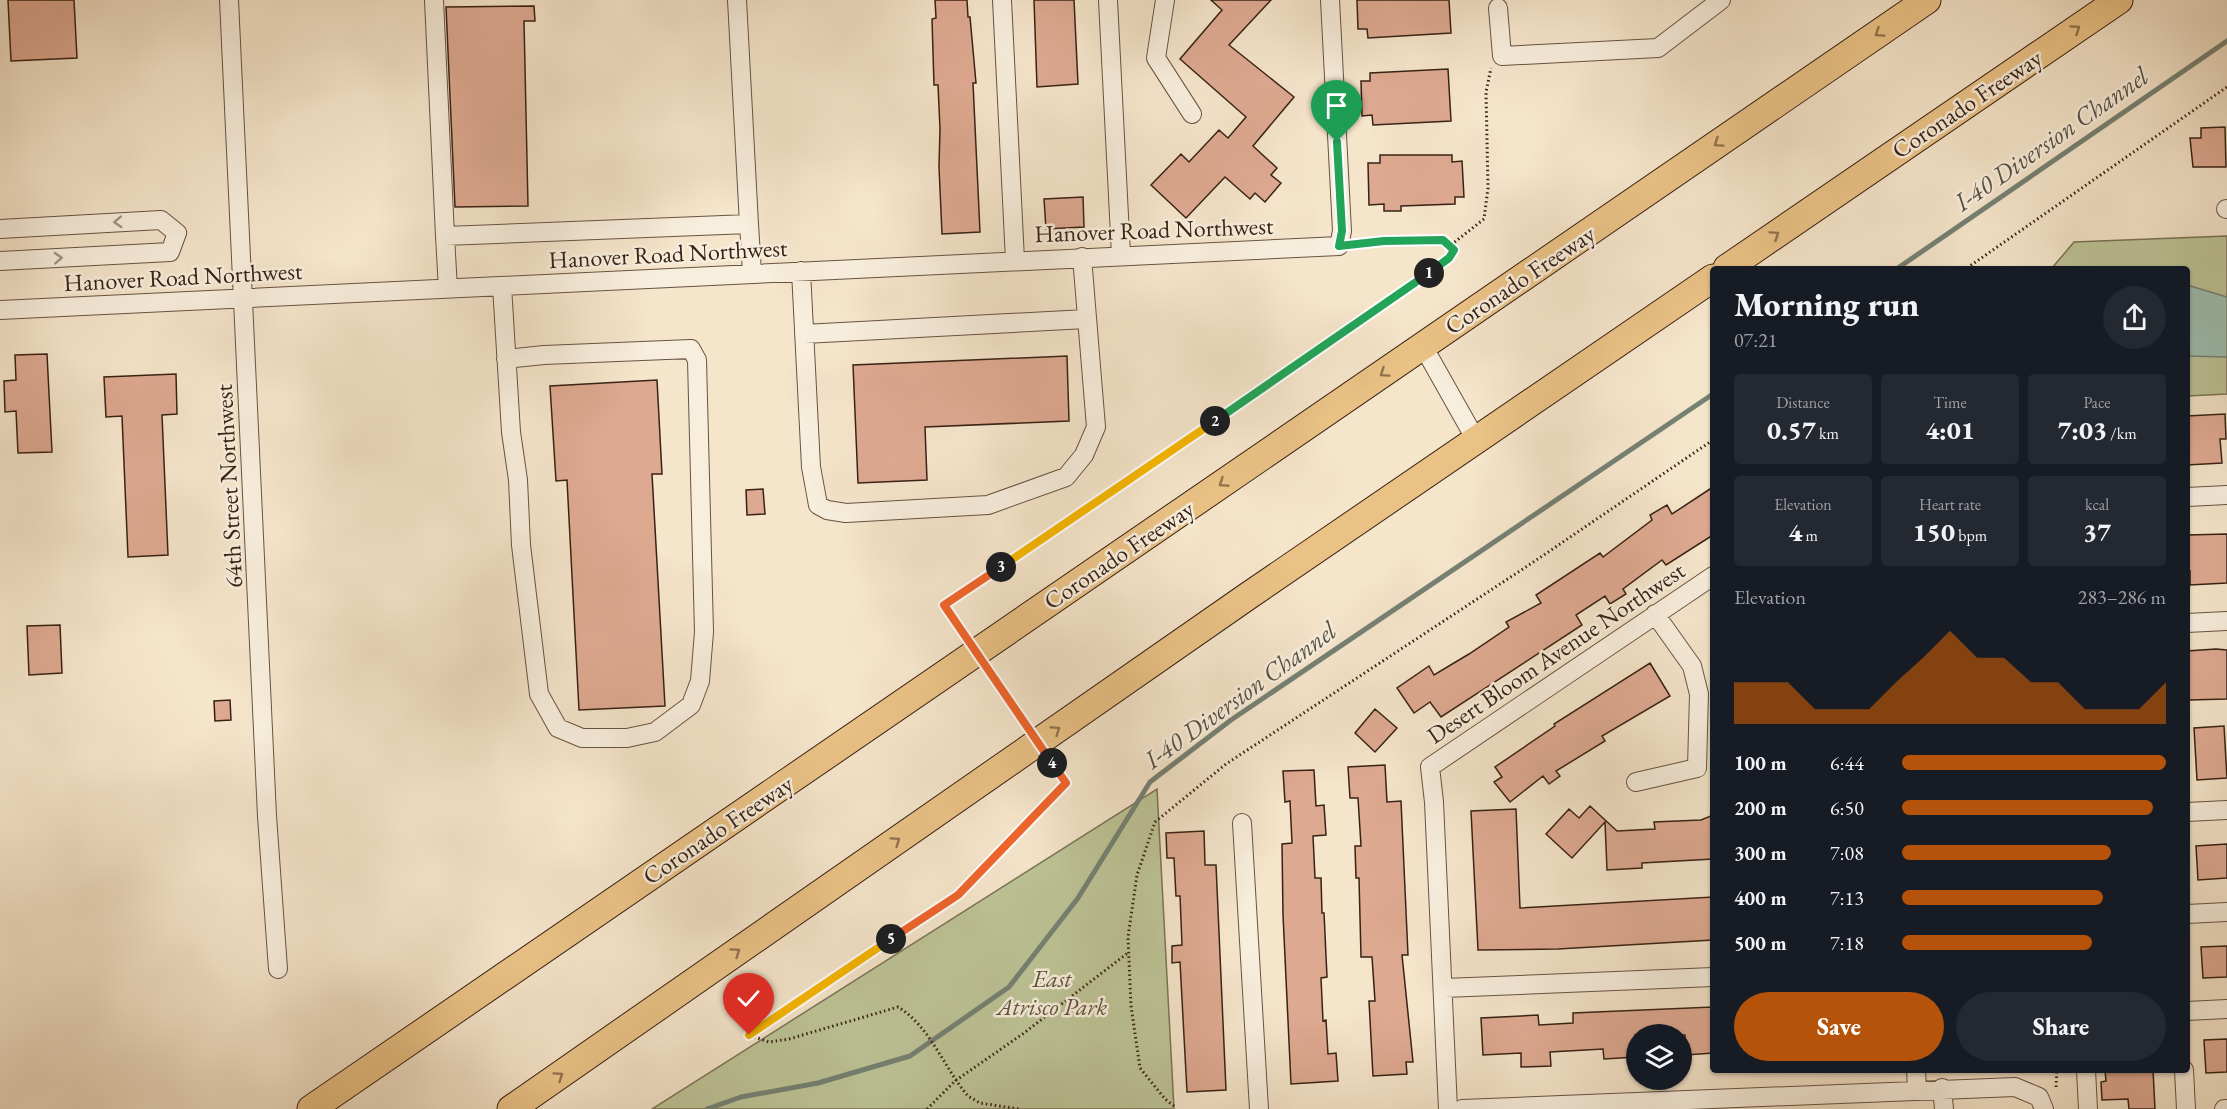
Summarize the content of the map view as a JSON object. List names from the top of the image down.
{
  "streets": {
    "highway": ["Coronado Freeway"],
    "street": ["Hanover Road Northwest", "64th Street Northwest", "Desert Bloom Avenue Northwest"]
  },
  "crossings": [
    ["Hanover Road Northwest", "64th Street Northwest"]
  ],
  "water": ["I-40 Diversion Channel"],
  "parks": ["East Atrisco Park"],
  "page": {
    "pins": [
      "1",
      "2",
      "3",
      "4",
      "5"
    ],
    "heading": ["Morning run", "07:21"],
    "stats": [
      ["Distance", "0.57 km"],
      ["Time", "4:01"],
      ["Pace", "7:03 /km"],
      ["Elevation", "4 m"],
      ["Heart rate", "150 bpm"],
      ["kcal", "37"]
    ],
    "chart": ["Elevation", "283–286 m"],
    "list": [
      {
        "name": "100 m",
        "note": "6:44"
      },
      {
        "name": "200 m",
        "note": "6:50"
      },
      {
        "name": "300 m",
        "note": "7:08"
      },
      {
        "name": "400 m",
        "note": "7:13"
      },
      {
        "name": "500 m",
        "note": "7:18"
      }
    ],
    "buttons": ["Save", "Share"]
  }
}
